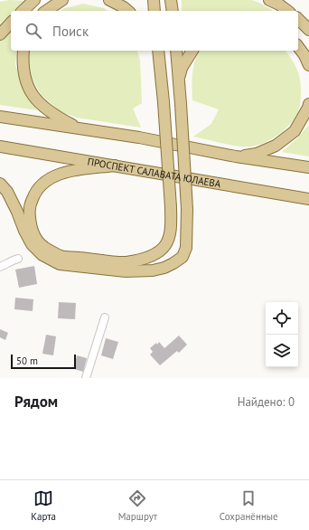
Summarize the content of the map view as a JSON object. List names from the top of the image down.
{
  "streets": {
    "main road": ["ПРОСПЕКТ САЛАВАТА ЮЛАЕВА"]
  },
  "scale_bar": "50 m",
  "page": {
    "search": "Поиск",
    "scale": "50 m",
    "heading": ["Рядом", "Найдено: 0"],
    "nav": ["Карта", "Маршрут", "Сохранённые"]
  }
}
